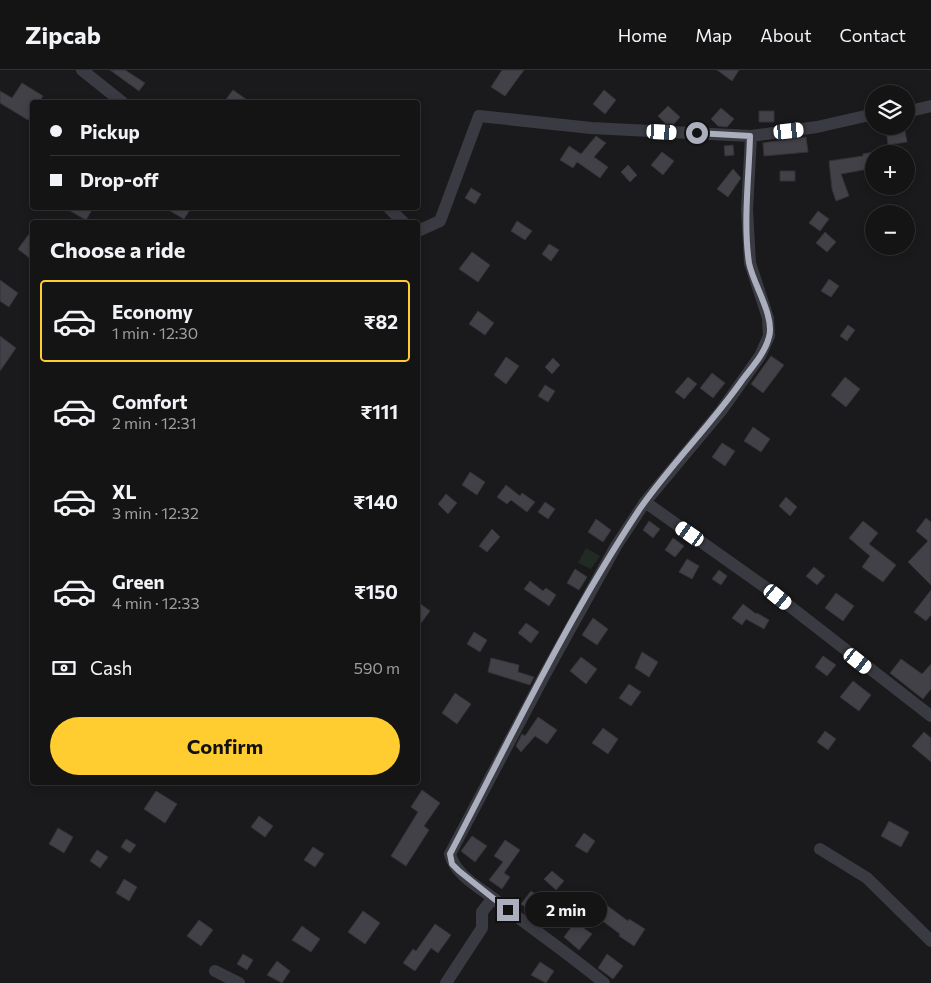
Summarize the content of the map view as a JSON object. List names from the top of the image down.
{
  "page": {
    "header": "Zipcab",
    "nav": [
      "Home",
      "Map",
      "About",
      "Contact"
    ],
    "map_buttons": ["+", "−"],
    "banner": ["Pickup", "Drop-off"],
    "heading": "Choose a ride",
    "list": [
      {
        "name": "Economy",
        "note": "1 min · 12:30",
        "value": "₹82"
      },
      {
        "name": "Comfort",
        "note": "2 min · 12:31",
        "value": "₹111"
      },
      {
        "name": "XL",
        "note": "3 min · 12:32",
        "value": "₹140"
      },
      {
        "name": "Green",
        "note": "4 min · 12:33",
        "value": "₹150"
      }
    ],
    "pay": ["Cash", "590 m"],
    "buttons": "Confirm",
    "bubble": "2 min"
  }
}
